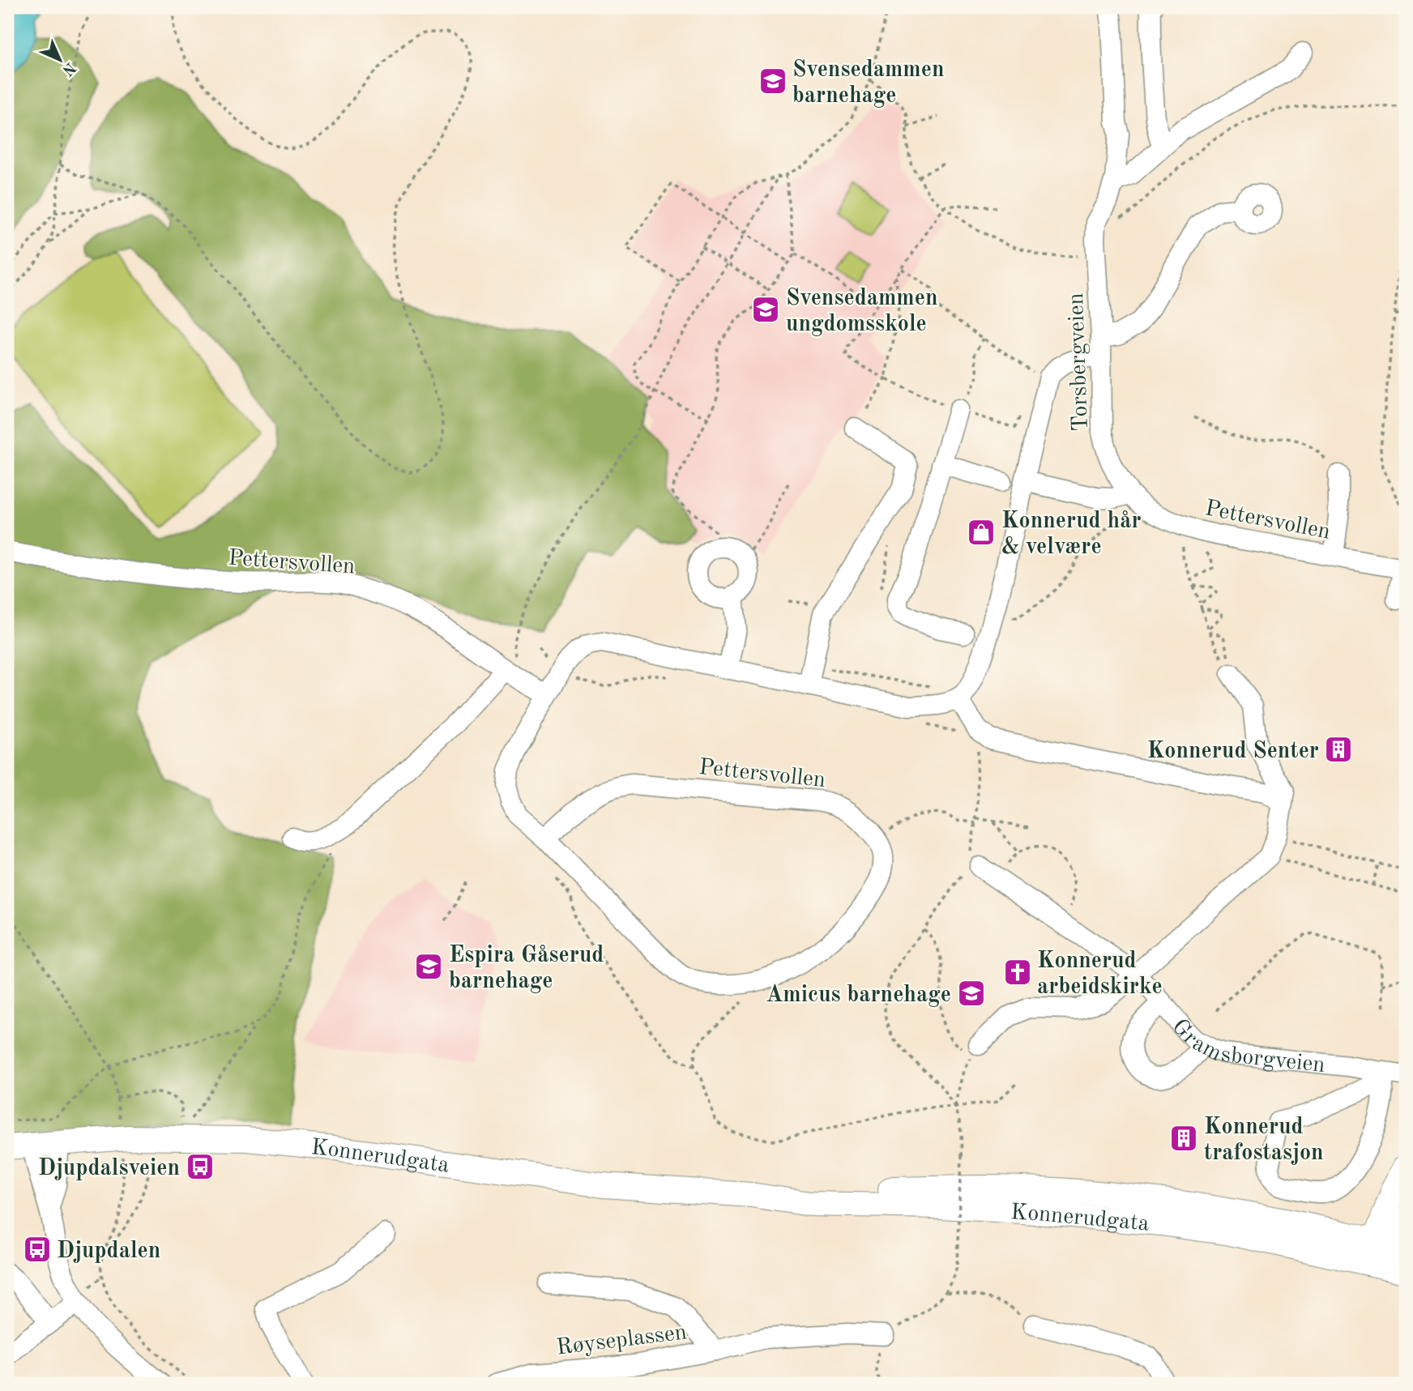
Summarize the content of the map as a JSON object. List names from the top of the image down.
{
  "streets": {
    "main road": ["Konnerudgata"],
    "street": [
      "Torsbergveien",
      "Pettersvollen",
      "Gramsborgveien",
      "Røyseplassen"
    ]
  },
  "crossings": [
    ["Torsbergveien", "Pettersvollen"]
  ],
  "places": {
    "school or university": [
      "Svensedammen barnehage",
      "Svensedammen ungdomsskole",
      "Espira Gåserud barnehage",
      "Amicus barnehage"
    ],
    "shop": ["Konnerud hår & velvære"],
    "building": ["Konnerud Senter", "Konnerud trafostasjon"],
    "church": ["Konnerud arbeidskirke"],
    "bus stop": ["Djupdalsveien", "Djupdalen"]
  },
  "north": "bottom right"
}
